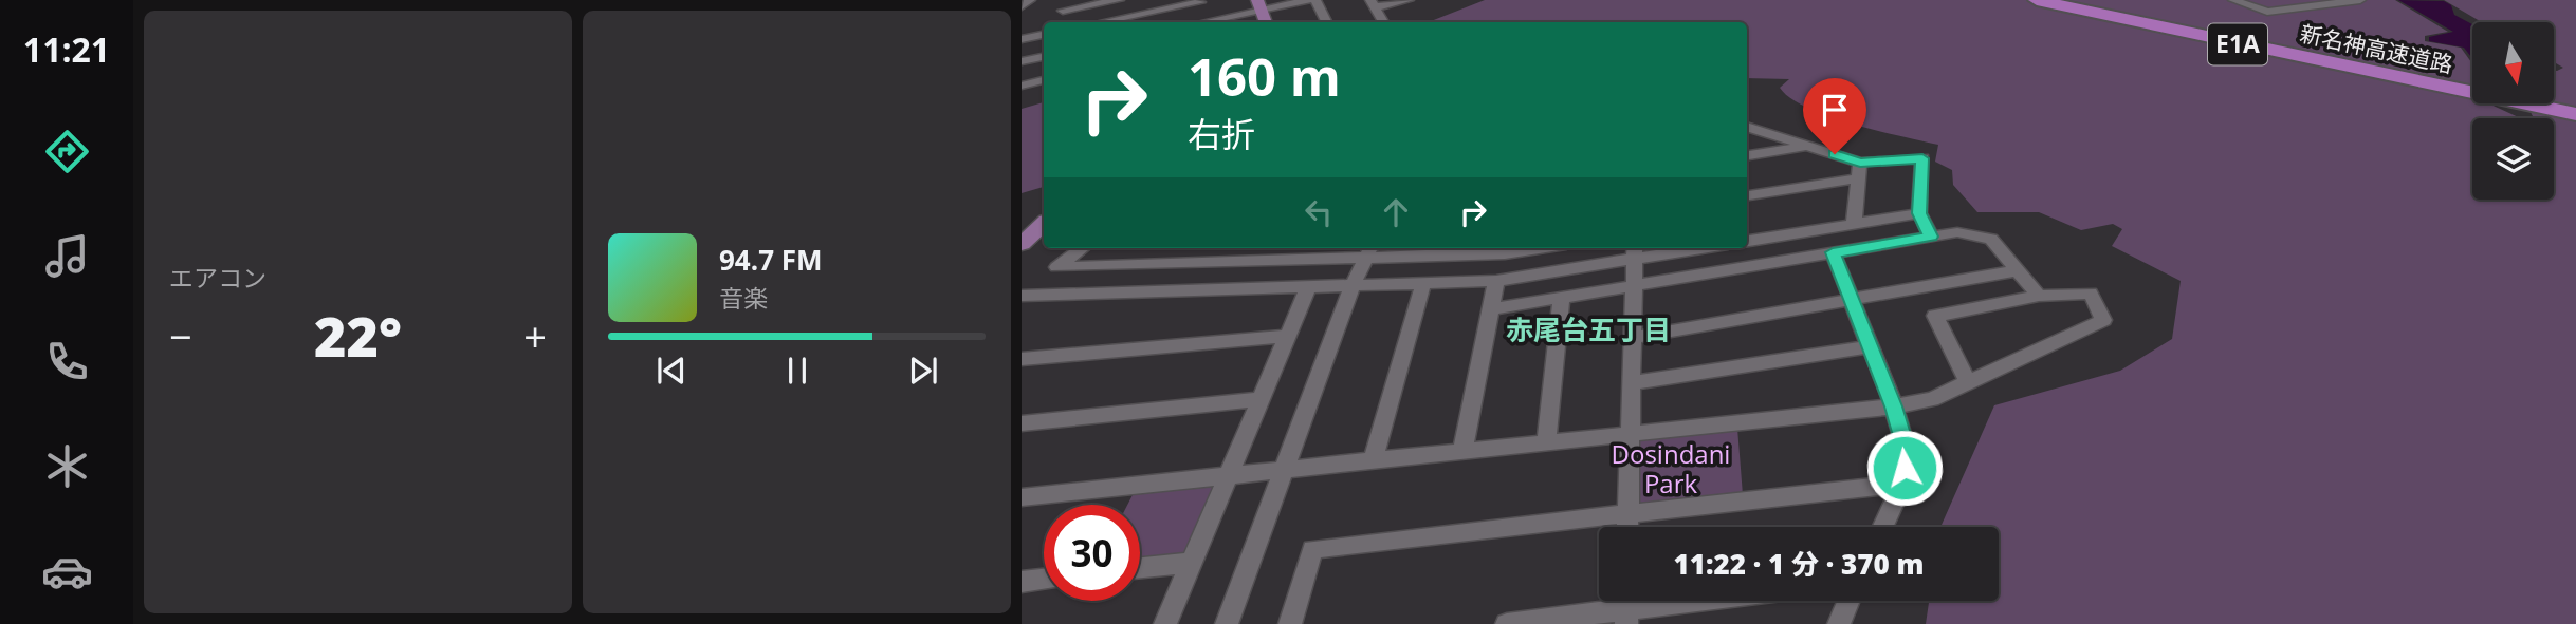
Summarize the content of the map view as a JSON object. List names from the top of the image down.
{
  "streets": {
    "highway": ["E1A", "新名神高速道路"]
  },
  "districts": ["赤尾台五丁目"],
  "parks": ["Dosindani Park"],
  "north": "bottom",
  "page": {
    "tabs": "11:21",
    "tile": "エアコン",
    "turn": ["160 m", "右折"],
    "song": ["94.7 FM", "音楽"],
    "heat": ["−", "22°", "+"],
    "limit": "30",
    "trip": "11:22 · 1 分 · 370 m"
  }
}
